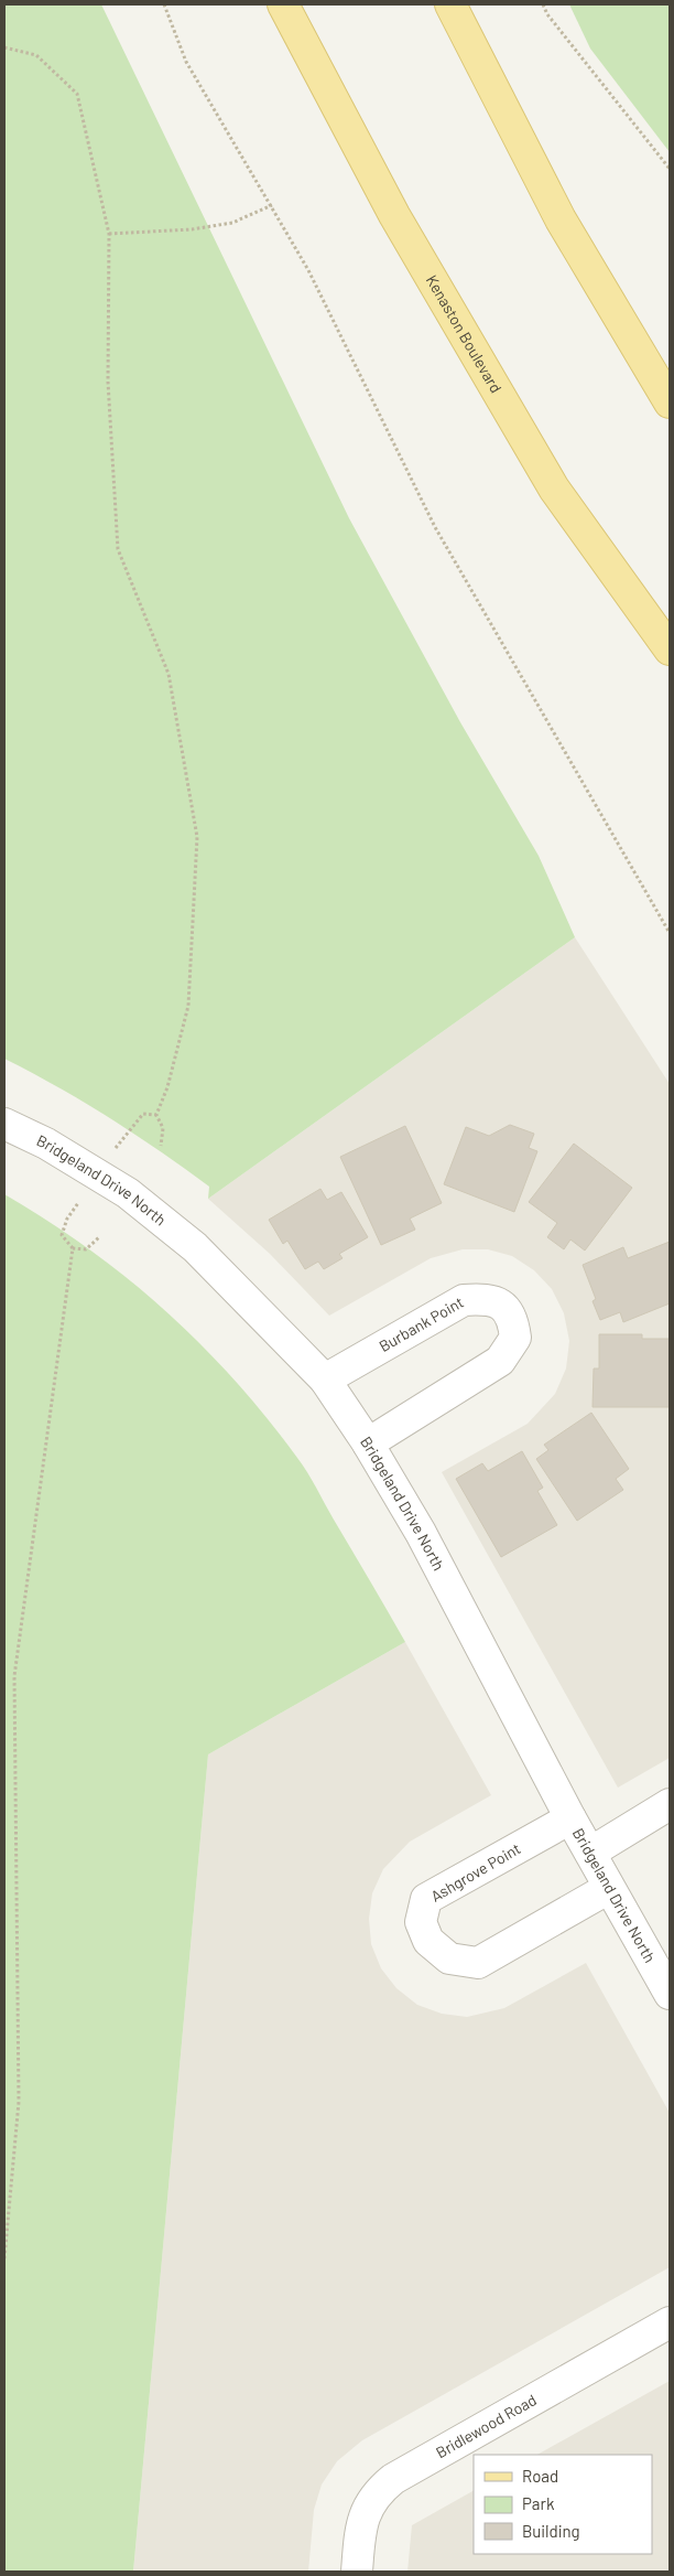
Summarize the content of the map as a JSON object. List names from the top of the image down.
{
  "streets": {
    "main road": ["Kenaston Boulevard"],
    "street": [
      "Bridgeland Drive North",
      "Burbank Point",
      "Ashgrove Point",
      "Bridlewood Road"
    ]
  },
  "crossings": [
    ["Bridgeland Drive North", "Burbank Point"],
    ["Bridgeland Drive North", "Ashgrove Point"]
  ],
  "legend": ["Road", "Park", "Building"]
}
